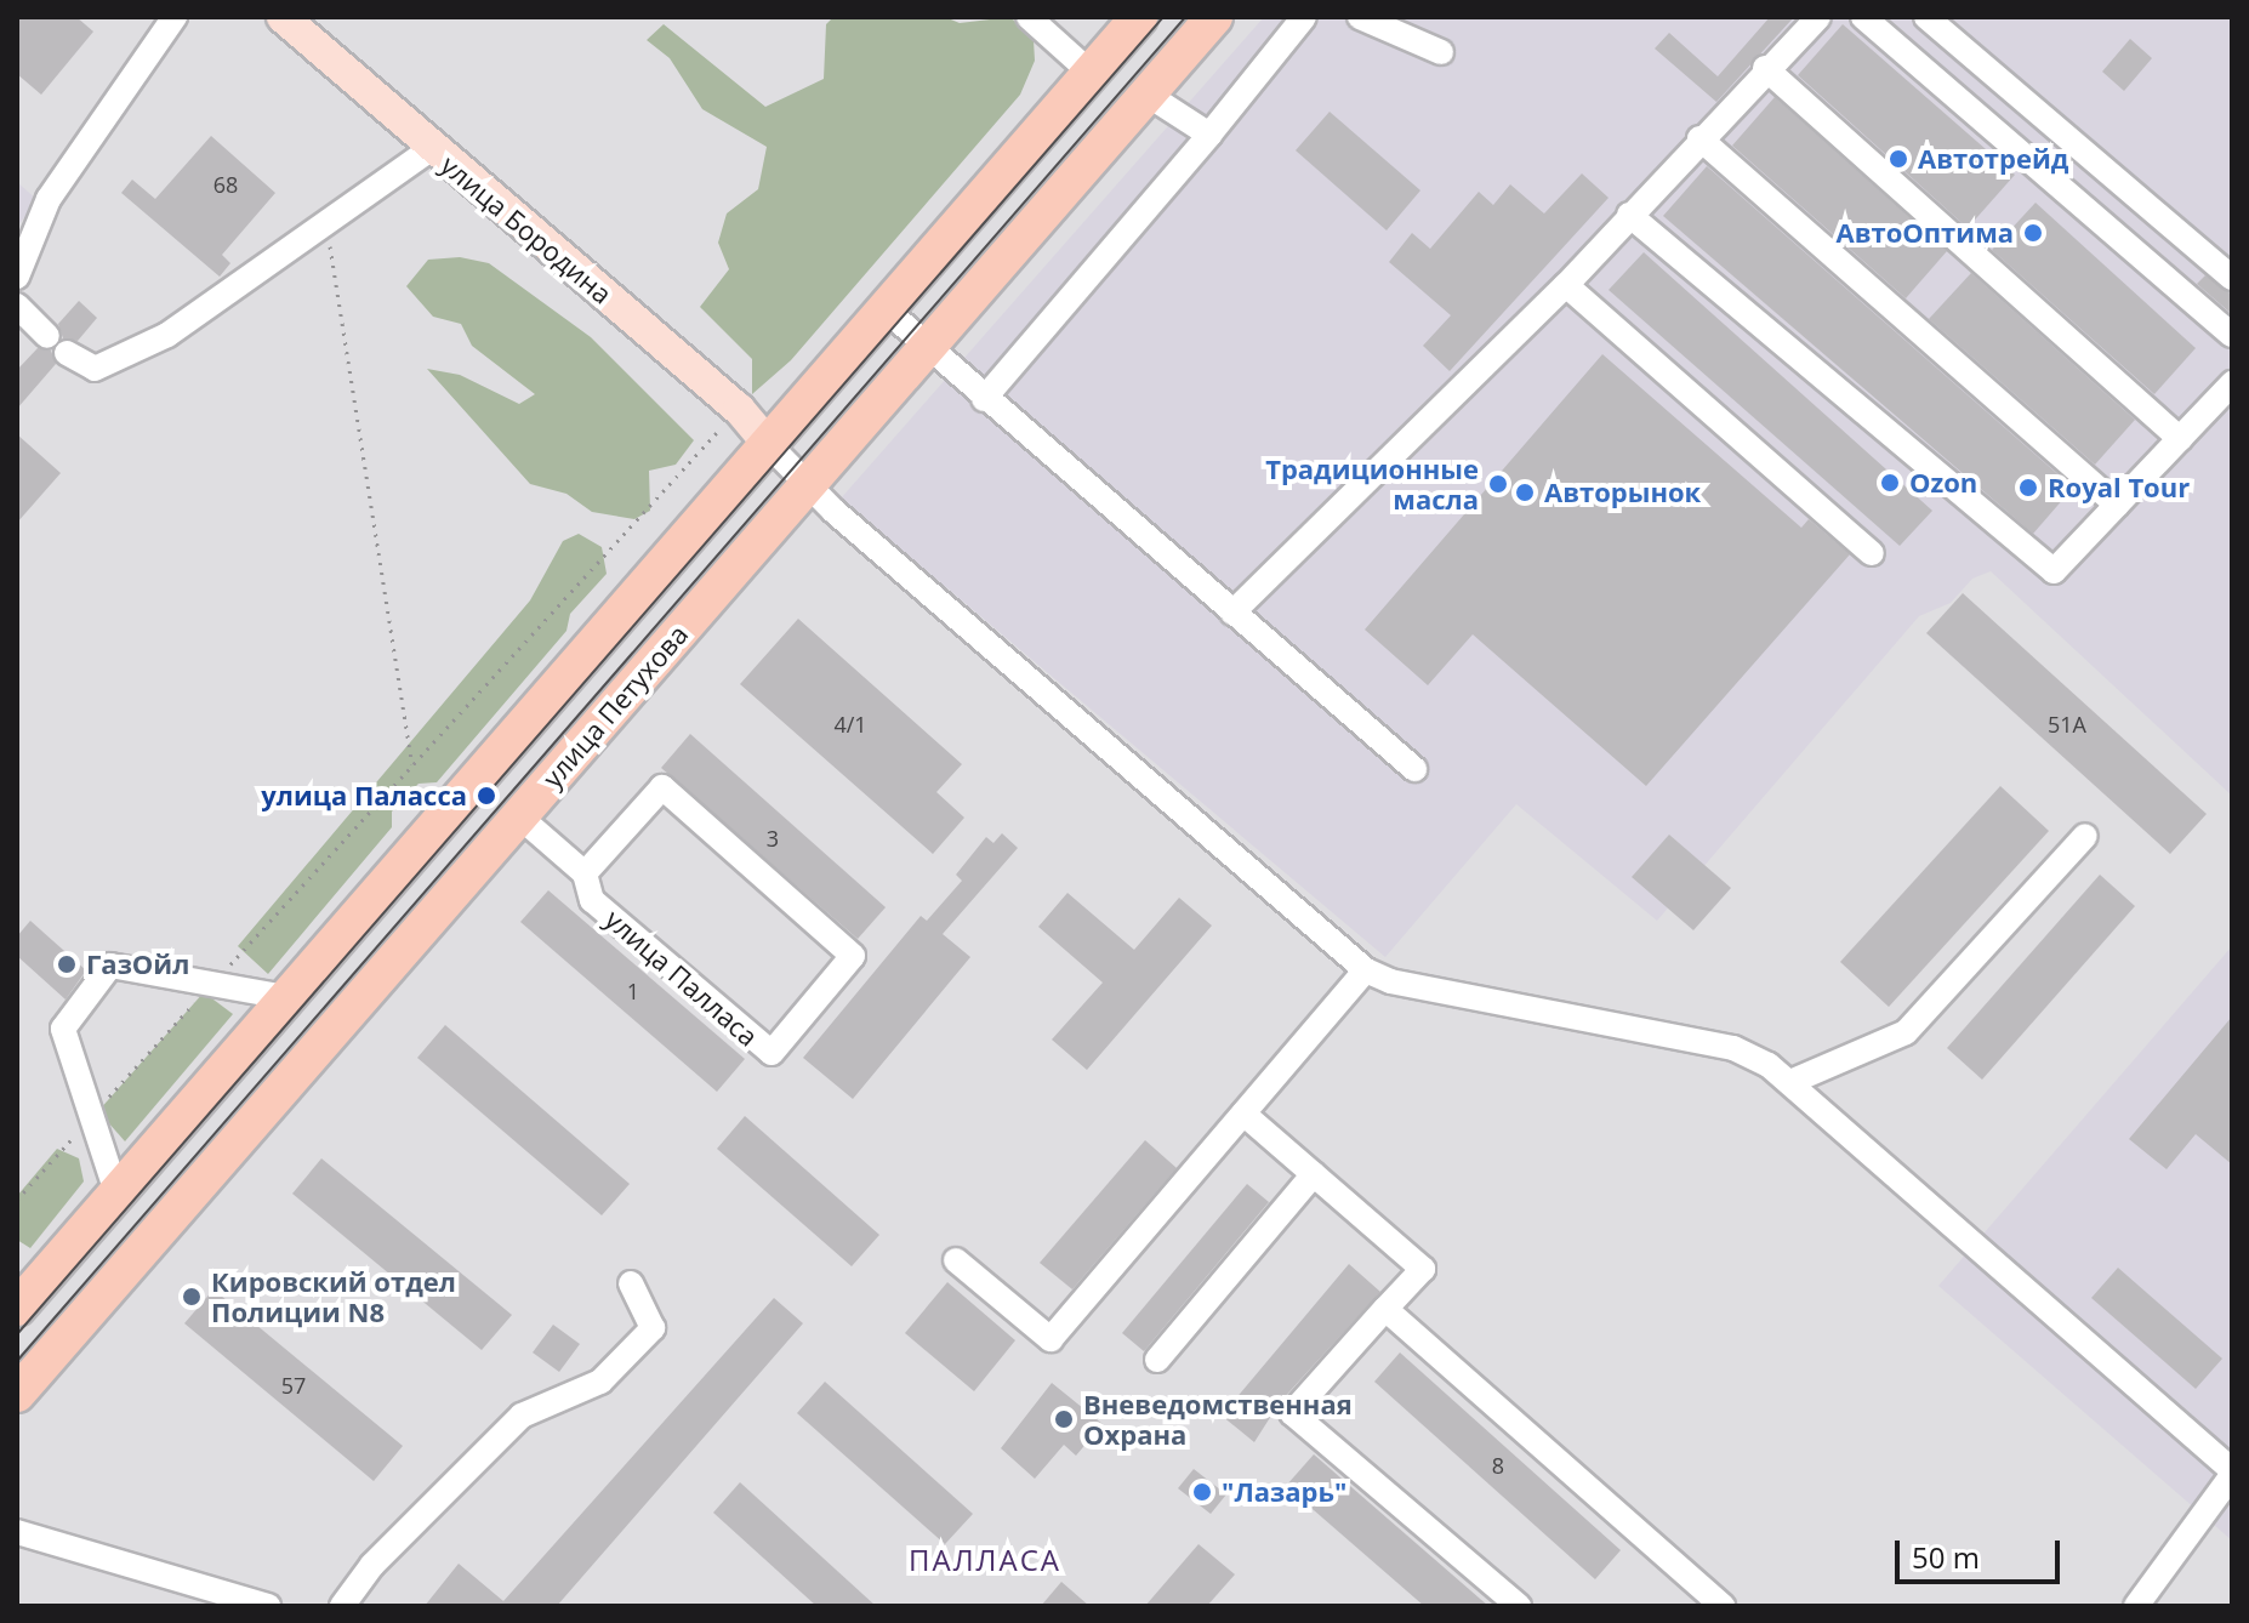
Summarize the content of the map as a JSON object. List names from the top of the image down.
{
  "streets": {
    "highway": ["улица Петухова"],
    "main road": ["улица Бородина"],
    "street": ["улица Палласа"]
  },
  "crossings": [
    ["улица Петухова", "улица Палласа"]
  ],
  "districts": ["ПАЛЛАСА"],
  "places": [
    "Автотрейд",
    "АвтоОптима",
    "Ozon",
    "Традиционные масла",
    "Royal Tour",
    "Авторынок",
    "улица Паласса",
    "ГазОйл",
    "Кировский отдел Полиции N8",
    "Вневедомственная Охрана",
    "\"Лазарь\""
  ],
  "house_numbers": [
    "68",
    "4/1",
    "51А",
    "3",
    "1",
    "57",
    "8"
  ],
  "scale_bar": "50 m"
}
